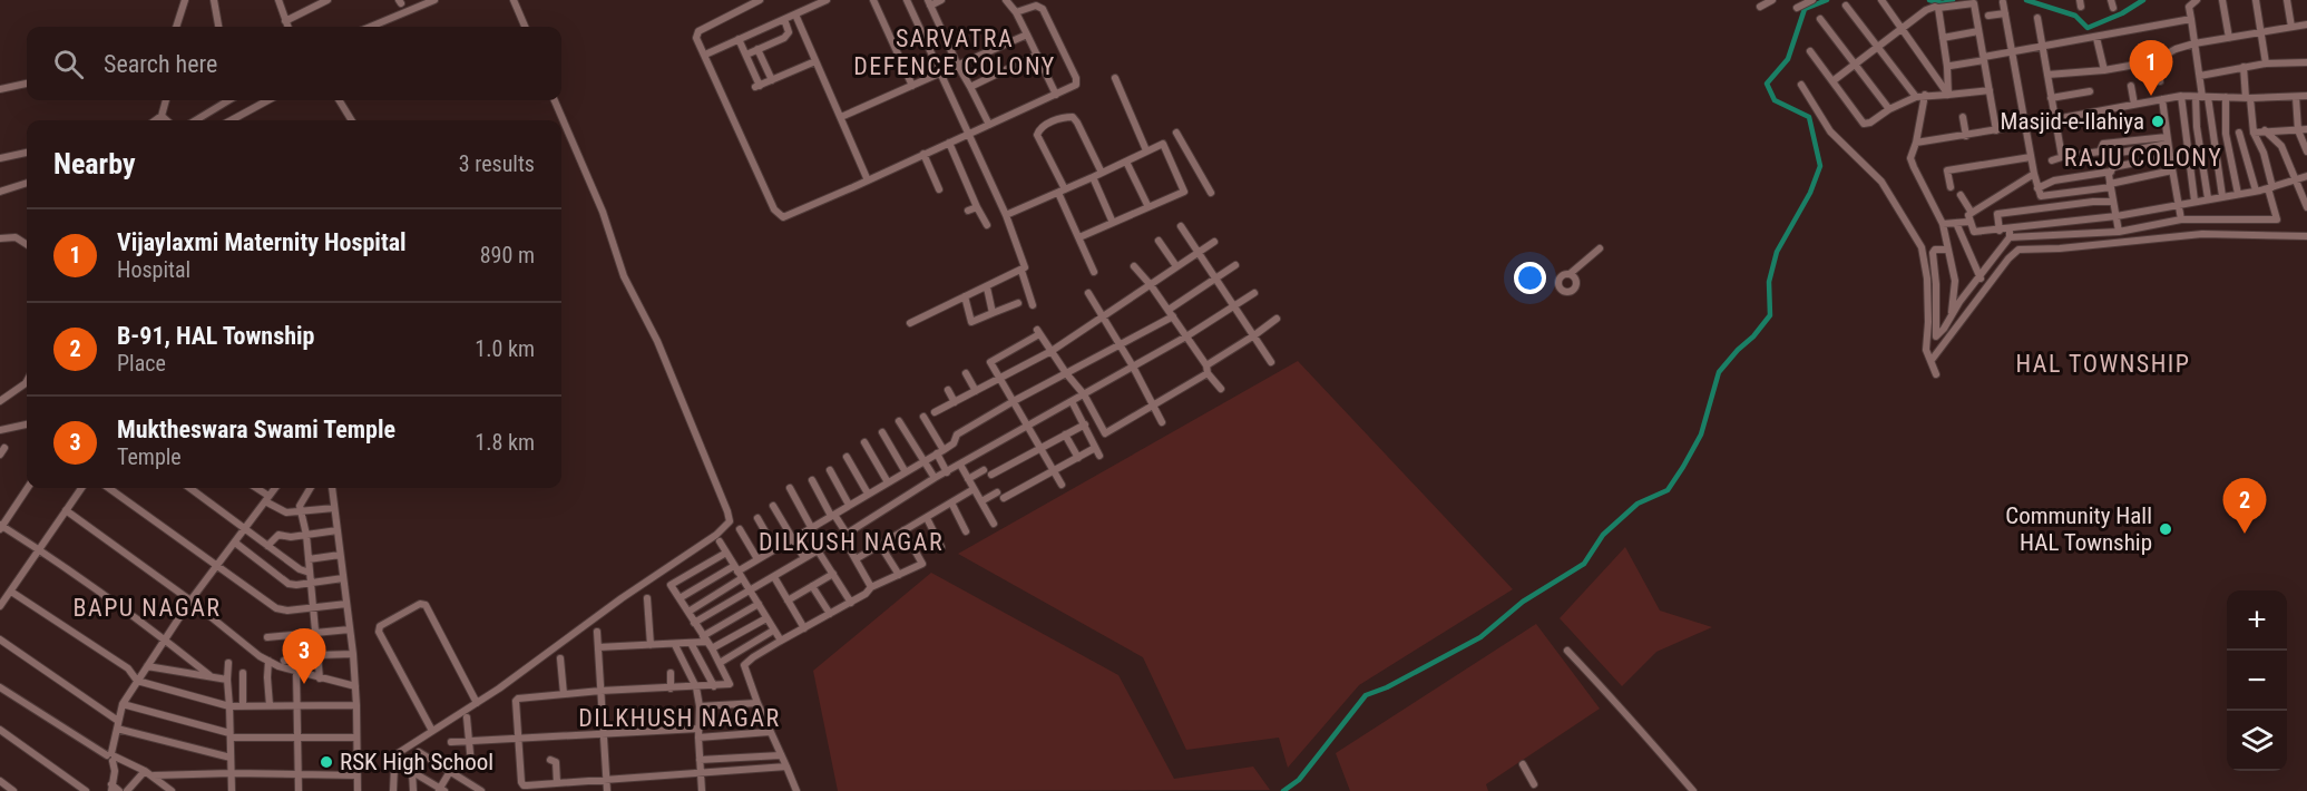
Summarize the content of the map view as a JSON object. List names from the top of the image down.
{
  "districts": [
    "SARVATRA DEFENCE COLONY",
    "RAJU COLONY",
    "HAL TOWNSHIP",
    "DILKUSH NAGAR",
    "BAPU NAGAR",
    "DILKHUSH NAGAR"
  ],
  "places": ["Masjid-e-Ilahiya", "Community Hall HAL Township", "RSK High School"],
  "page": {
    "search": "Search here",
    "pins": ["1", "2", "3"],
    "heading": ["Nearby", "3 results"],
    "list": [
      {
        "mark": "1",
        "name": "Vijaylaxmi Maternity Hospital",
        "note": "Hospital",
        "value": "890 m"
      },
      {
        "mark": "2",
        "name": "B-91, HAL Township",
        "note": "Place",
        "value": "1.0 km"
      },
      {
        "mark": "3",
        "name": "Muktheswara Swami Temple",
        "note": "Temple",
        "value": "1.8 km"
      }
    ],
    "map_buttons": ["+", "−"]
  }
}
